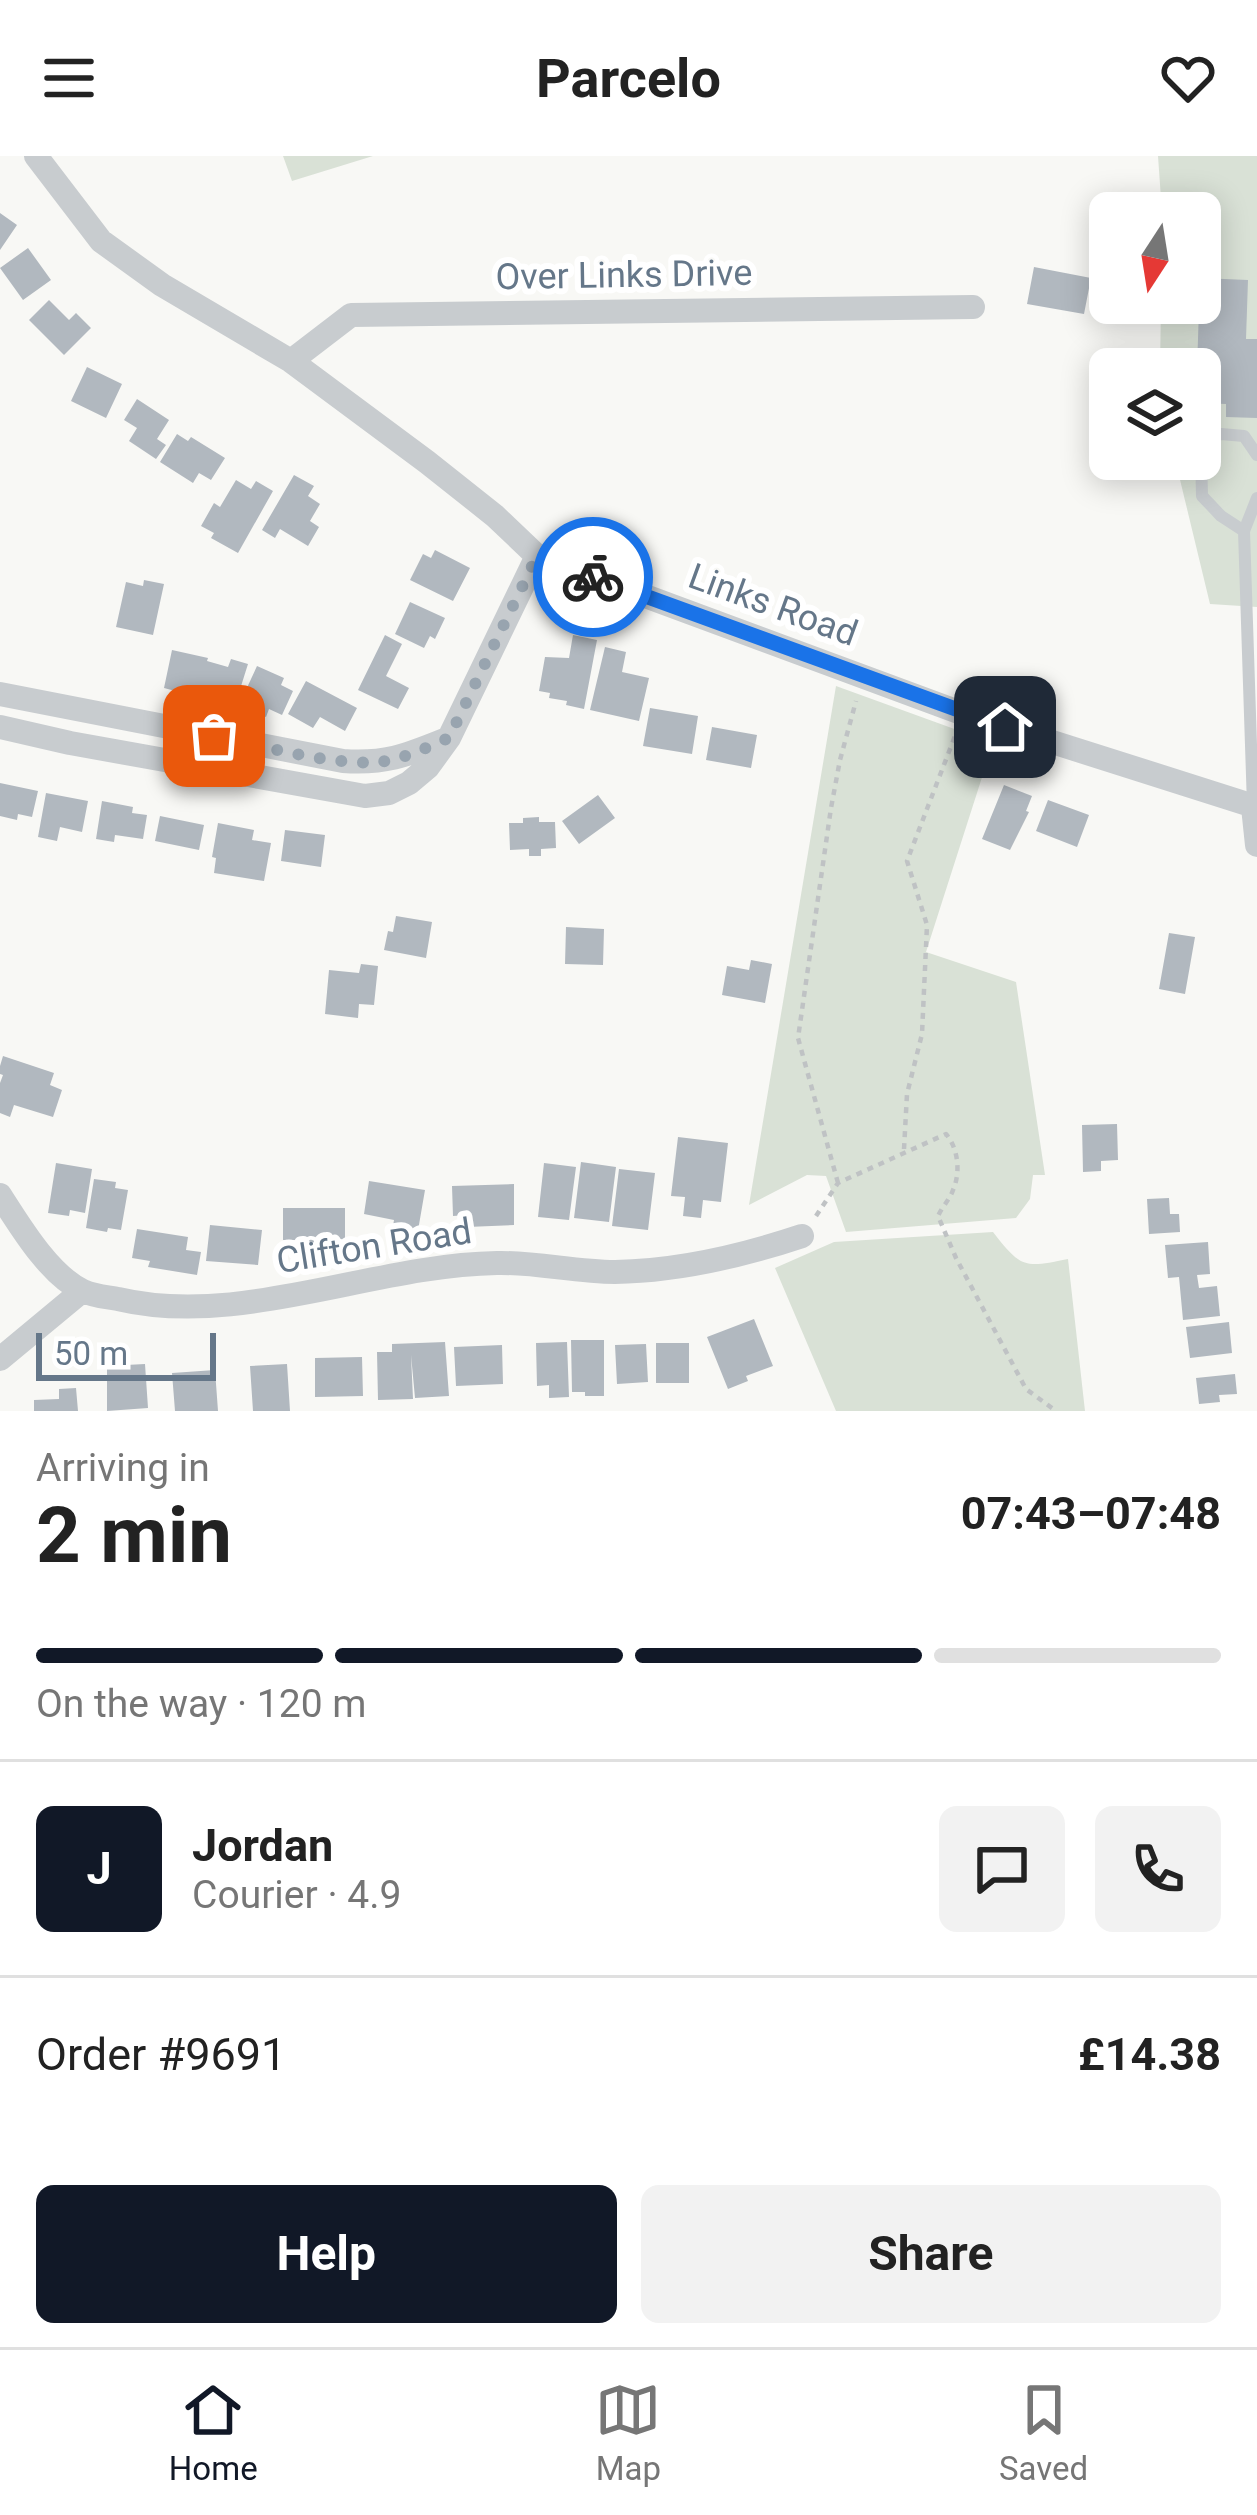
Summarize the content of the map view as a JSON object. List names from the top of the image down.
{
  "streets": {
    "street": ["Over Links Drive", "Links Road", "Clifton Road"]
  },
  "crossings": [
    ["Over Links Drive", "Links Road"]
  ],
  "scale_bar": "50 m",
  "north": "bottom",
  "page": {
    "header": "Parcelo",
    "scale": "50 m",
    "heading": ["2 min", "Arriving in", "07:43–07:48"],
    "panel": [
      "Jordan",
      "Courier · 4.9",
      "Order #9691",
      "£14.38"
    ],
    "bar": "On the way · 120 m",
    "round": "J",
    "buttons": ["Help", "Share"],
    "tabs": ["Home", "Map", "Saved"]
  }
}
